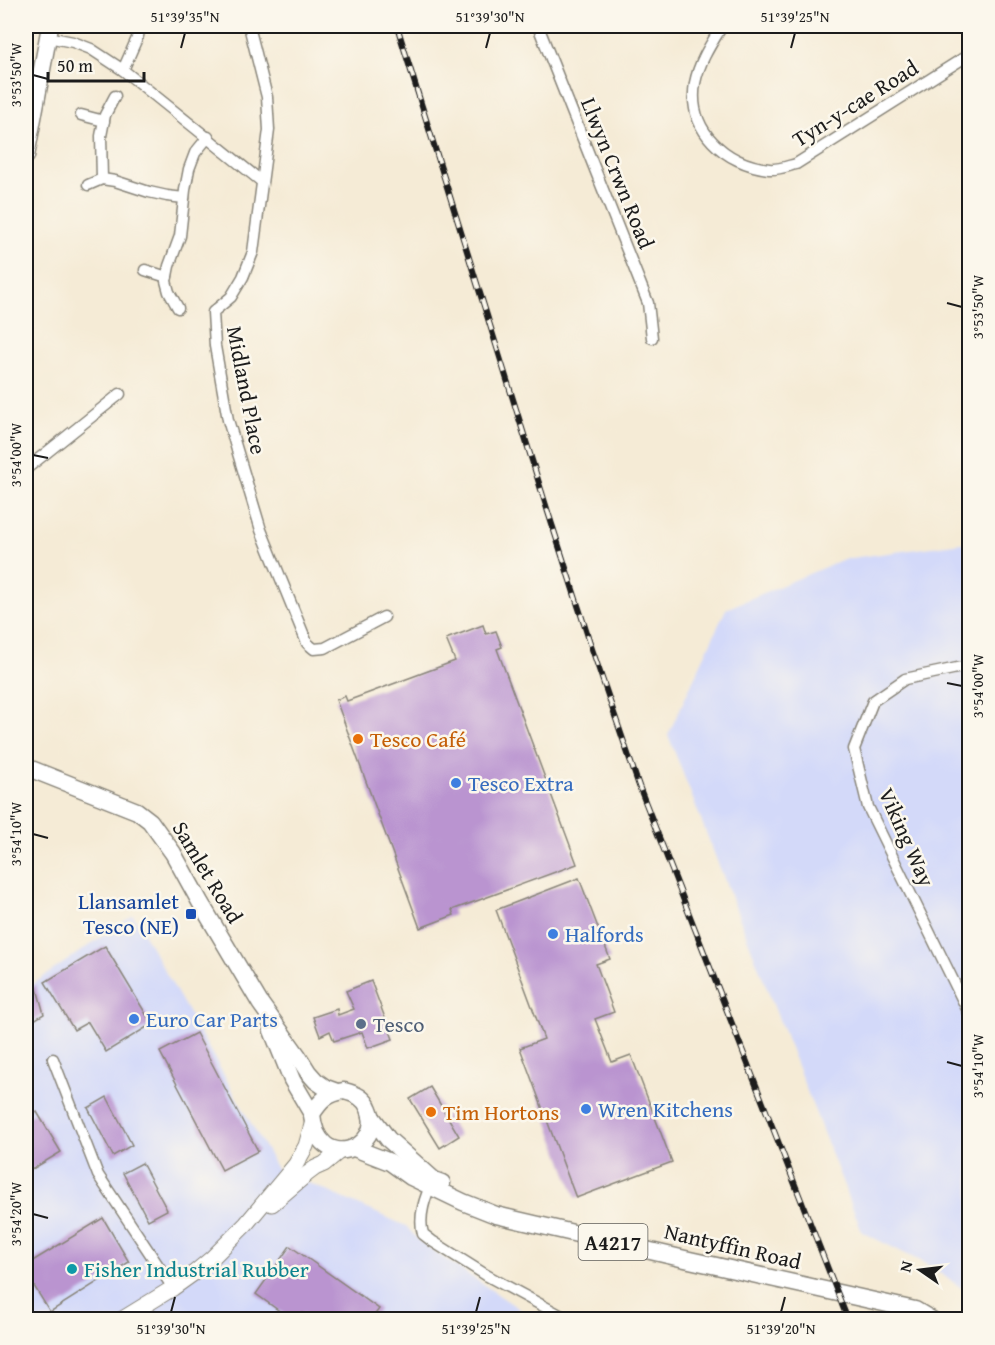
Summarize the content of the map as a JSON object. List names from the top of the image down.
{
  "streets": {
    "main road": ["Samlet Road", "A4217", "Nantyffin Road"],
    "street": [
      "Tyn-y-cae Road",
      "Llwyn Crwn Road",
      "Midland Place",
      "Viking Way"
    ]
  },
  "crossings": [
    ["Samlet Road", "Nantyffin Road"]
  ],
  "places": {
    "other": [
      "Tesco Café",
      "Tesco Extra",
      "Halfords",
      "Euro Car Parts",
      "Tesco",
      "Wren Kitchens",
      "Tim Hortons",
      "Fisher Industrial Rubber"
    ],
    "transit": ["Llansamlet Tesco (NE)"]
  },
  "scale_bar": "50 m",
  "north": "left",
  "coordinates": [
    "51°39'35\"N",
    "51°39'30\"N",
    "51°39'25\"N",
    "3°53'50\"W",
    "3°54'00\"W",
    "3°54'10\"W",
    "3°54'20\"W",
    "51°39'20\"N"
  ]
}
